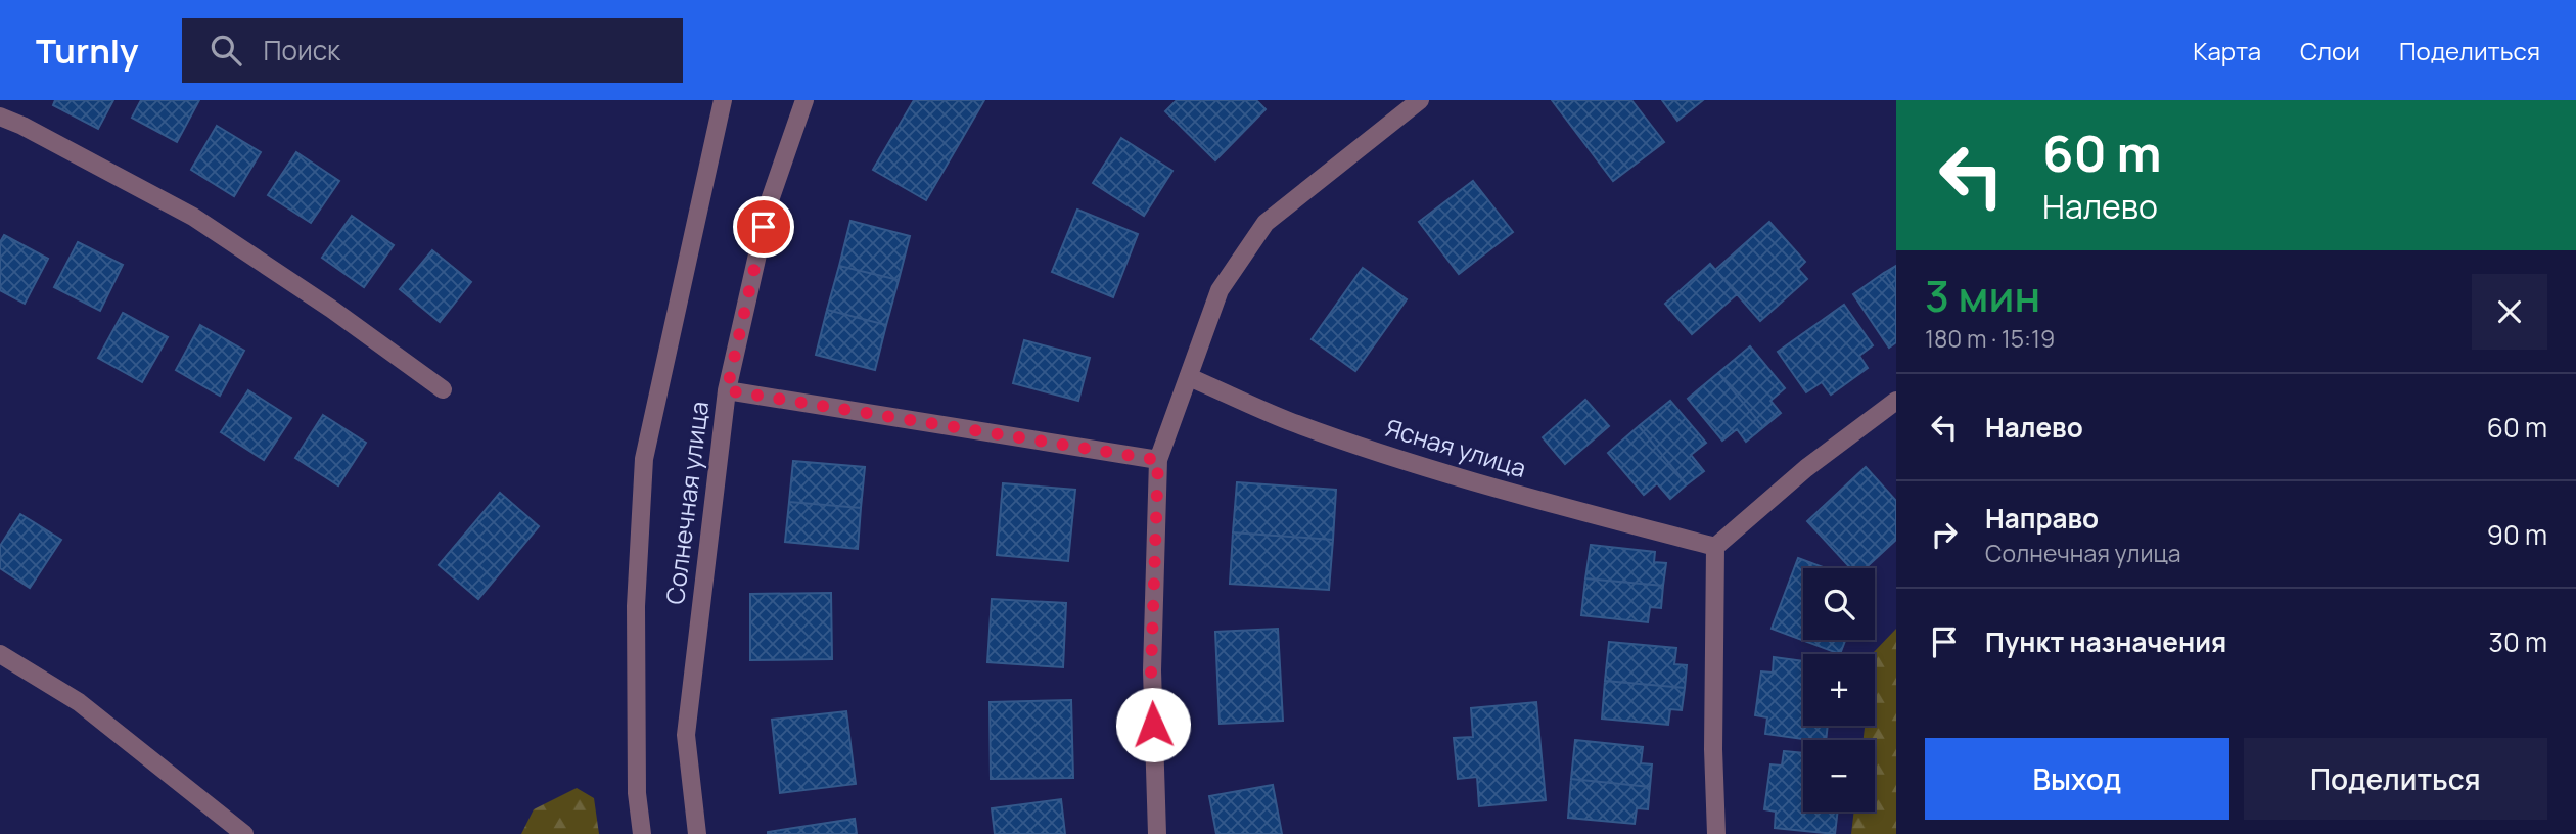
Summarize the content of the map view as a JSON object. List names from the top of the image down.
{
  "streets": {
    "street": ["Ясная улица", "Солнечная улица"]
  },
  "page": {
    "header": "Turnly",
    "search": "Поиск",
    "nav": ["Карта", "Слои", "Поделиться"],
    "turn": ["60 m", "Налево"],
    "heading": ["3 мин", "180 m · 15:19"],
    "list": [
      {
        "name": "Налево",
        "value": "60 m"
      },
      {
        "name": "Направо",
        "note": "Солнечная улица",
        "value": "90 m"
      },
      {
        "name": "Пункт назначения",
        "value": "30 m"
      }
    ],
    "map_buttons": ["+", "−"],
    "buttons": ["Выход", "Поделиться"]
  }
}
